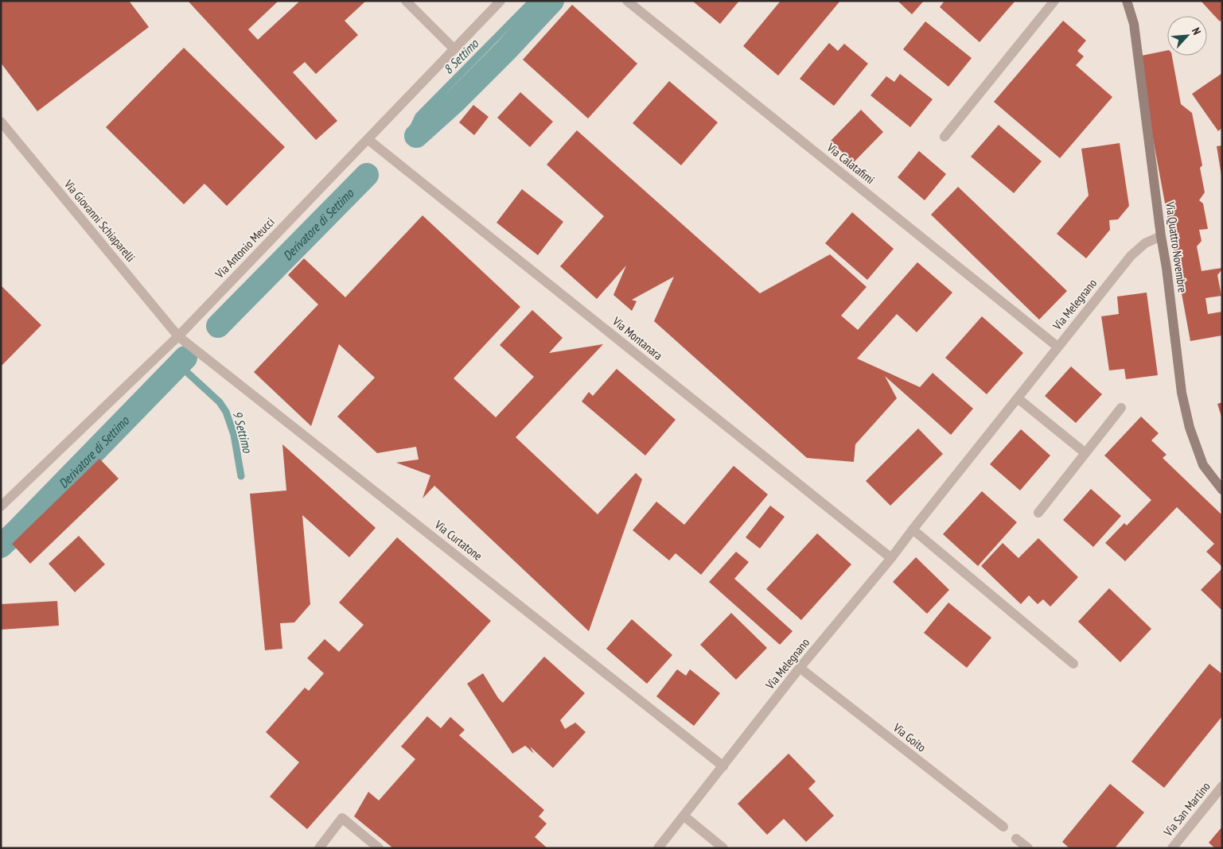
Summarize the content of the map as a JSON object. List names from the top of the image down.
{
  "streets": {
    "street": [
      "Via Calatafimi",
      "Via Giovanni Schiaparelli",
      "Via Quattro Novembre",
      "Via Antonio Meucci",
      "Via Melegnano",
      "Via Montanara",
      "Via Curtatone",
      "Via Goito",
      "Via San Martino"
    ]
  },
  "crossings": [
    ["Via Calatafimi", "Via Melegnano"],
    ["Via Giovanni Schiaparelli", "Via Antonio Meucci"],
    ["Via Giovanni Schiaparelli", "Via Curtatone"],
    ["Via Quattro Novembre", "Via Melegnano"],
    ["Via Antonio Meucci", "Via Montanara"],
    ["Via Antonio Meucci", "Via Curtatone"],
    ["Via Melegnano", "Via Montanara"],
    ["Via Melegnano", "Via Curtatone"],
    ["Via Melegnano", "Via Goito"]
  ],
  "water": ["8 Settimo", "Derivatore di Settimo", "9 Settimo"],
  "north": "top right"
}
